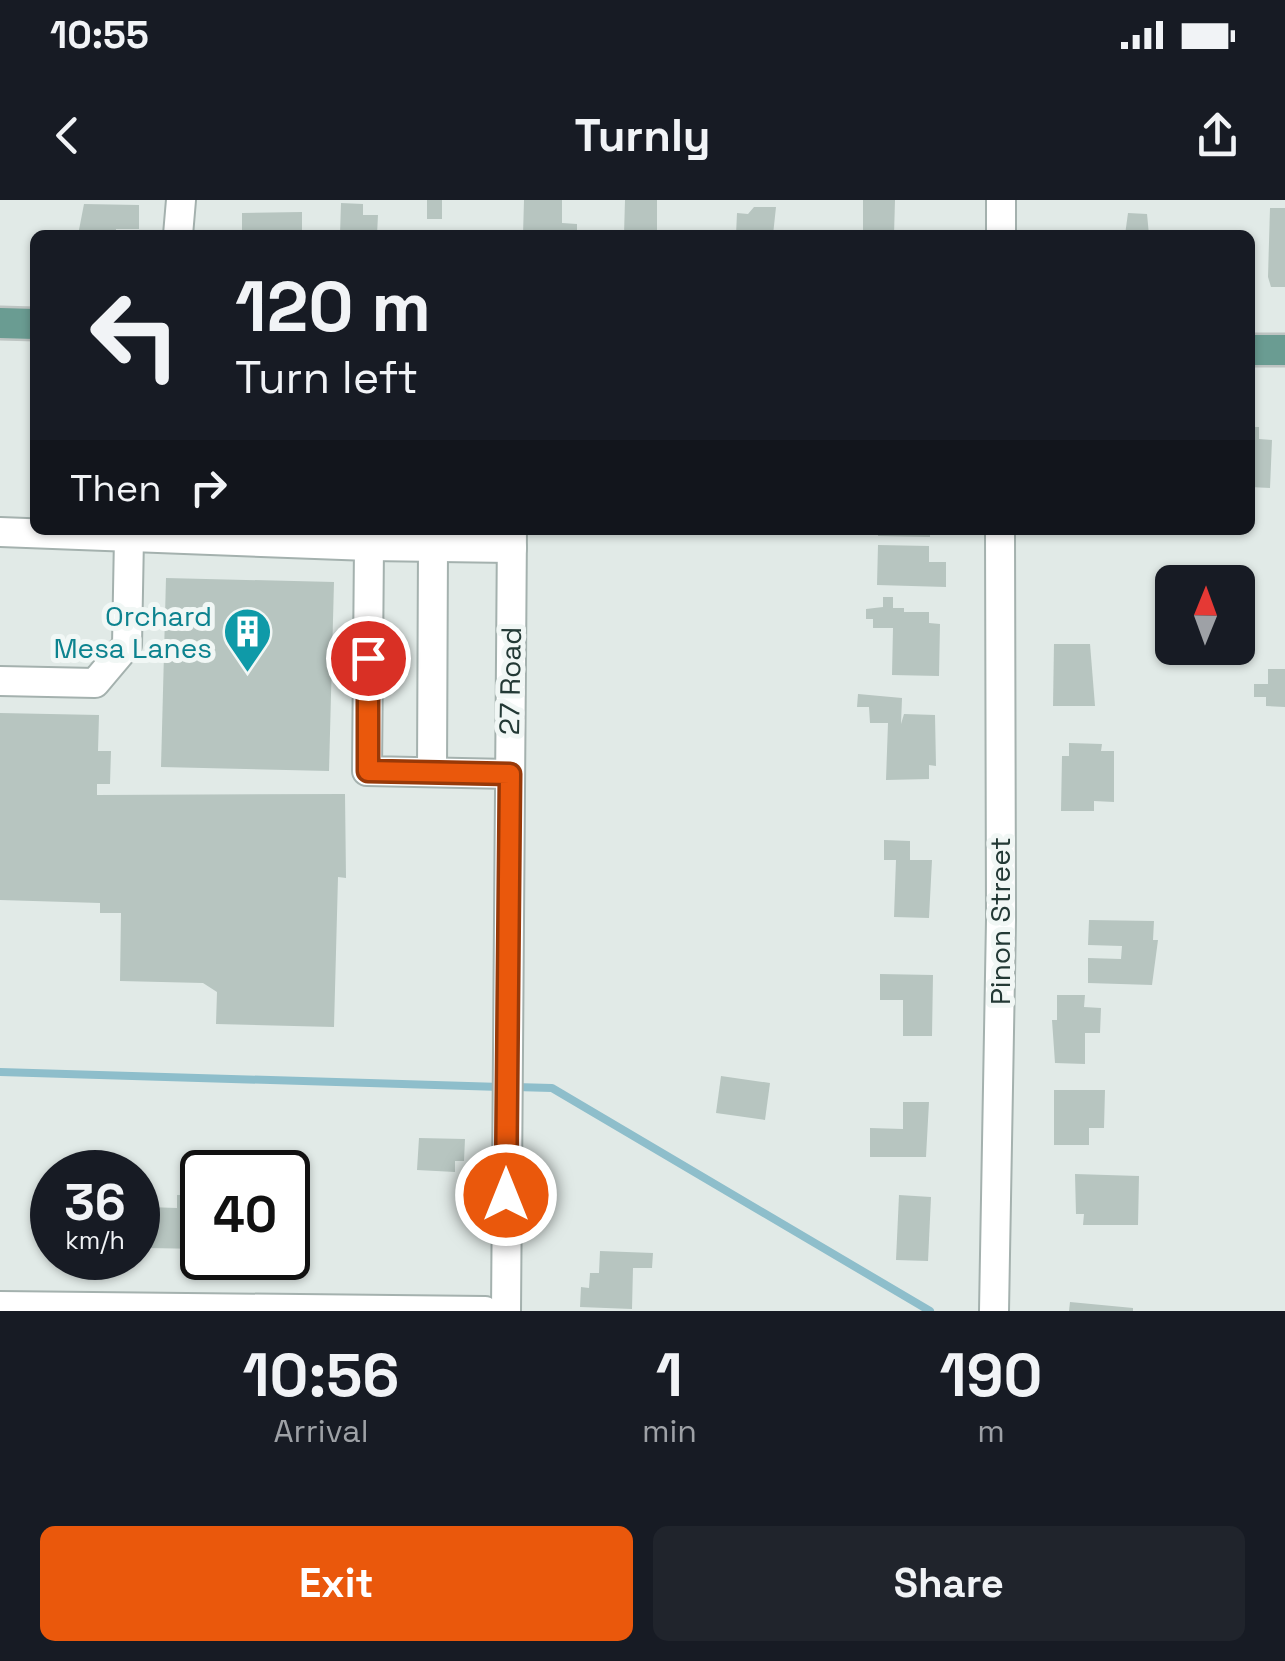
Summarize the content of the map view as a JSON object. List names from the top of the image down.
{
  "streets": {
    "street": ["27 Road", "Pinon Street"]
  },
  "places": {
    "building": ["Orchard Mesa Lanes"]
  },
  "north": "top",
  "page": {
    "status": "10:55",
    "header": "Turnly",
    "turn": ["120 m", "Turn left"],
    "then": "Then",
    "speed": "36 km/h",
    "limit": "40",
    "eta": [
      "10:56",
      "Arrival",
      "1",
      "min",
      "190",
      "m"
    ],
    "buttons": ["Exit", "Share"]
  }
}
